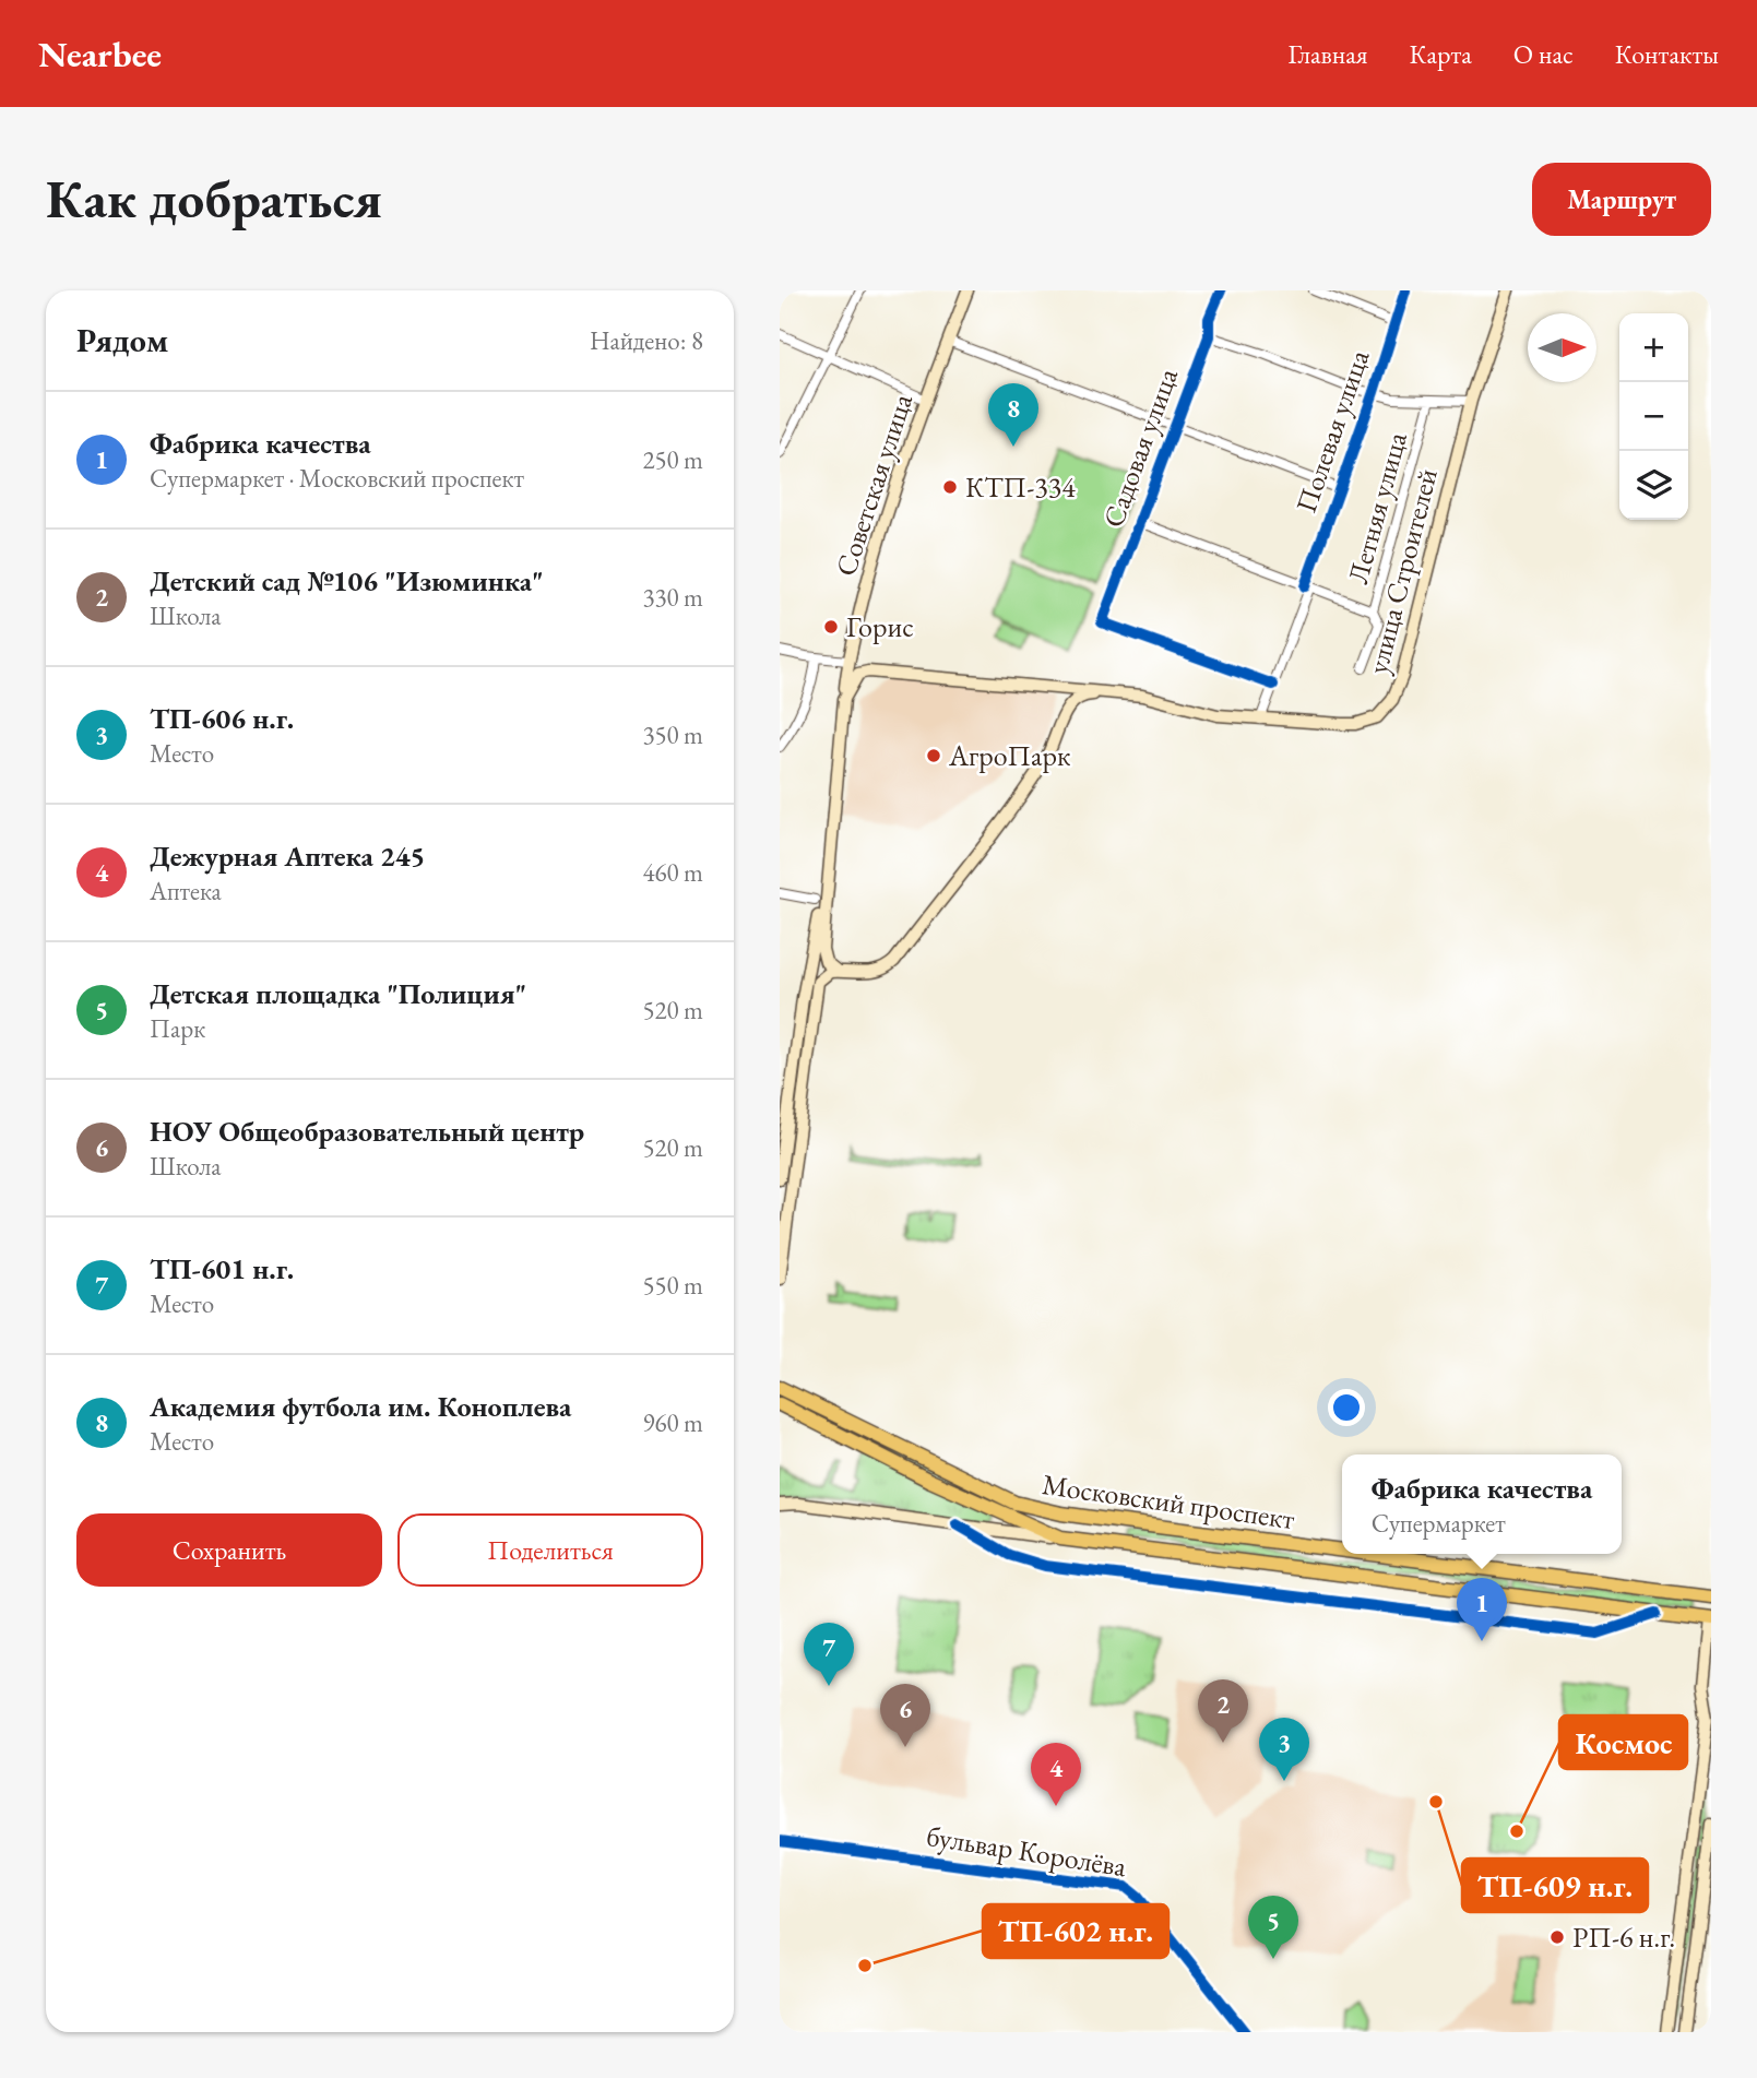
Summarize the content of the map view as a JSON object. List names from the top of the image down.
{
  "streets": {
    "main road": ["Советская улица", "улица Строителей", "Московский проспект"],
    "street": [
      "Полевая улица",
      "Садовая улица",
      "Летняя улица",
      "бульвар Королёва"
    ]
  },
  "crossings": [
    ["Полевая улица", "Садовая улица"],
    ["Полевая улица", "улица Строителей"]
  ],
  "places": [
    "КТП-334",
    "Горис",
    "АгроПарк",
    "ТП-609 н.г.",
    "Космос",
    "РП-6 н.г.",
    "ТП-602 н.г."
  ],
  "north": "right",
  "page": {
    "header": "Nearbee",
    "nav": [
      "Главная",
      "Карта",
      "О нас",
      "Контакты"
    ],
    "buttons": [
      "Маршрут",
      ["Сохранить", "Поделиться"]
    ],
    "title": "Как добраться",
    "heading": ["Рядом", "Найдено: 8"],
    "map_buttons": ["+", "−"],
    "pins": [
      "8",
      "1",
      "7",
      "2",
      "6",
      "3",
      "4",
      "5"
    ],
    "list": [
      {
        "mark": "1",
        "name": "Фабрика качества",
        "note": "Супермаркет · Московский проспект",
        "value": "250 m"
      },
      {
        "mark": "2",
        "name": "Детский сад №106 \"Изюминка\"",
        "note": "Школа",
        "value": "330 m"
      },
      {
        "mark": "3",
        "name": "ТП-606 н.г.",
        "note": "Место",
        "value": "350 m"
      },
      {
        "mark": "4",
        "name": "Дежурная Аптека 245",
        "note": "Аптека",
        "value": "460 m"
      },
      {
        "mark": "5",
        "name": "Детская площадка \"Полиция\"",
        "note": "Парк",
        "value": "520 m"
      },
      {
        "mark": "6",
        "name": "НОУ Общеобразовательный центр",
        "note": "Школа",
        "value": "520 m"
      },
      {
        "mark": "7",
        "name": "ТП-601 н.г.",
        "note": "Место",
        "value": "550 m"
      },
      {
        "mark": "8",
        "name": "Академия футбола им. Коноплева",
        "note": "Место",
        "value": "960 m"
      }
    ],
    "popup": ["Фабрика качества", "Супермаркет"]
  }
}
